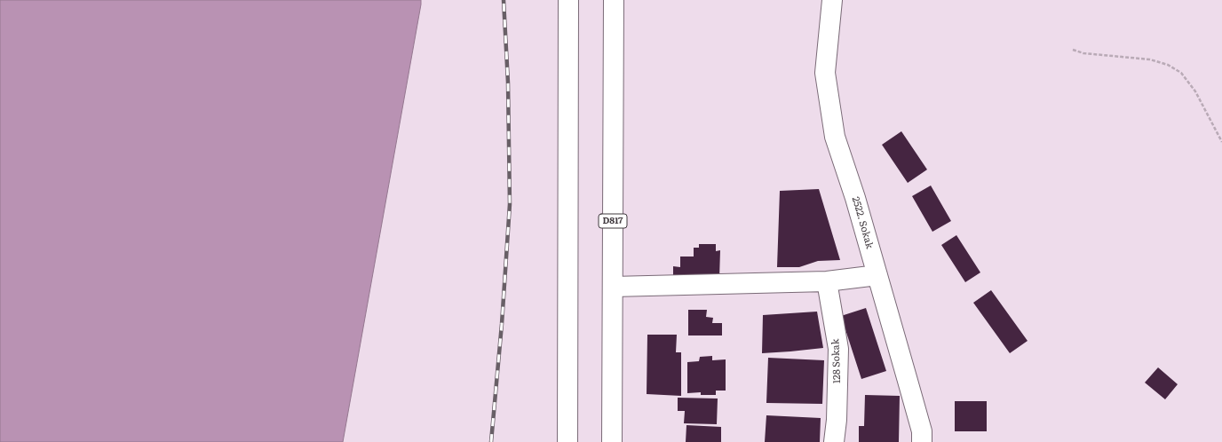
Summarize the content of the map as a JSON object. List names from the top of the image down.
{
  "streets": {
    "main road": ["D817", "2522. Sokak", "128 Sokak"]
  }
}
